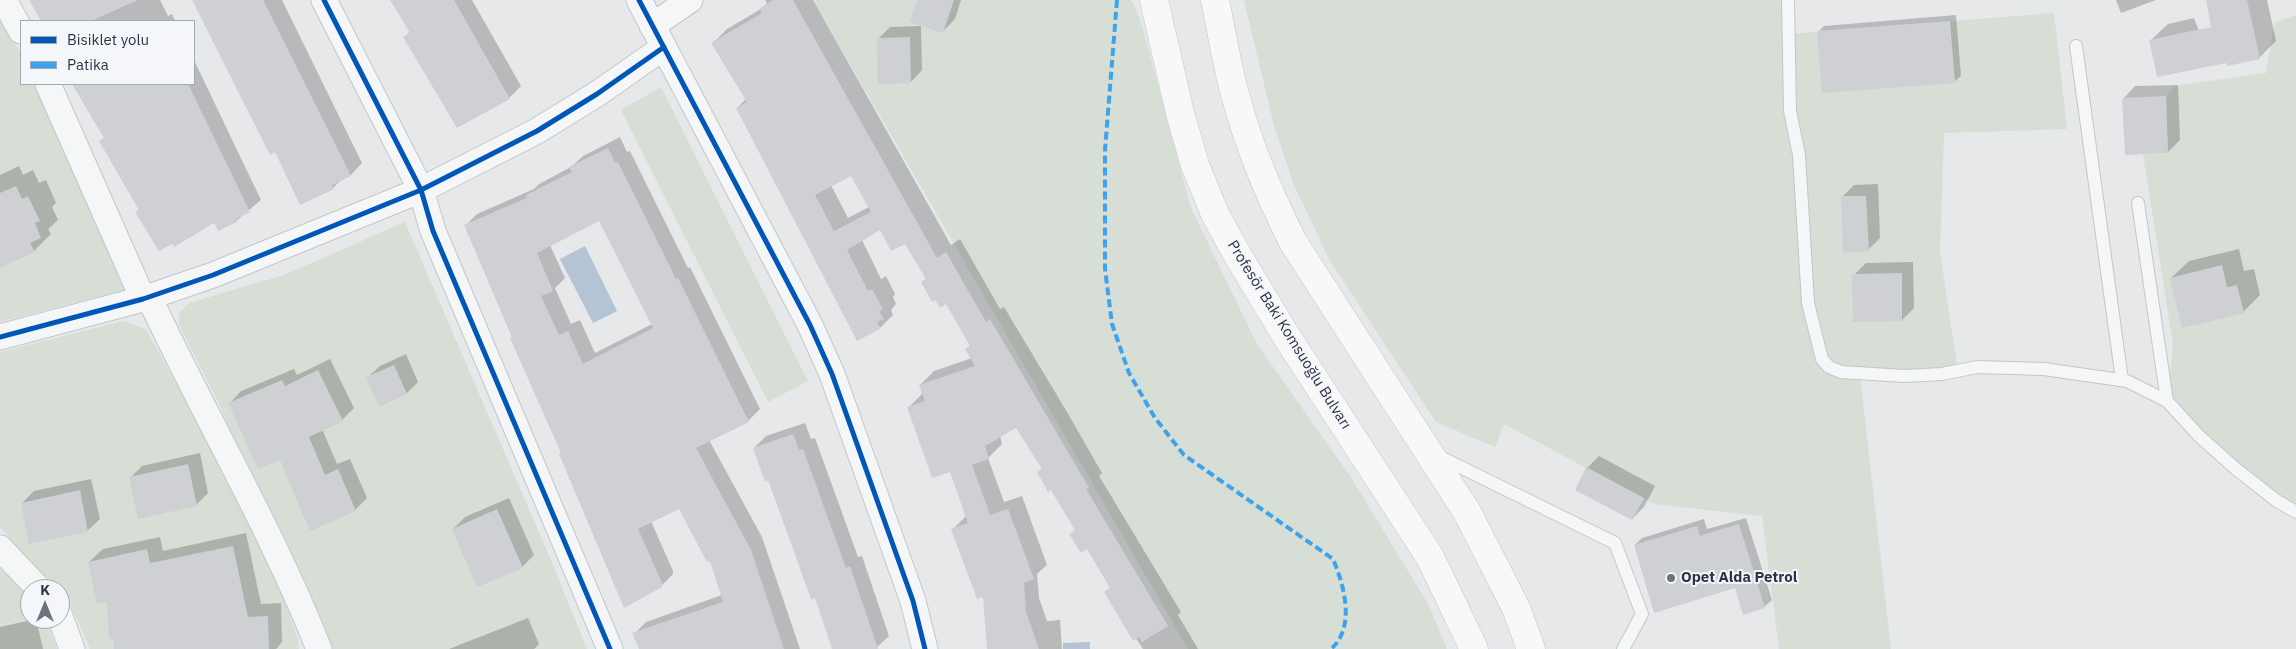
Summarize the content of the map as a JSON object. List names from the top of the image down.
{
  "streets": {
    "main road": ["Profesör Baki Komsuoğlu Bulvarı"]
  },
  "places": ["Opet Alda Petrol"],
  "legend": ["Bisiklet yolu", "Patika"],
  "north": "top"
}
